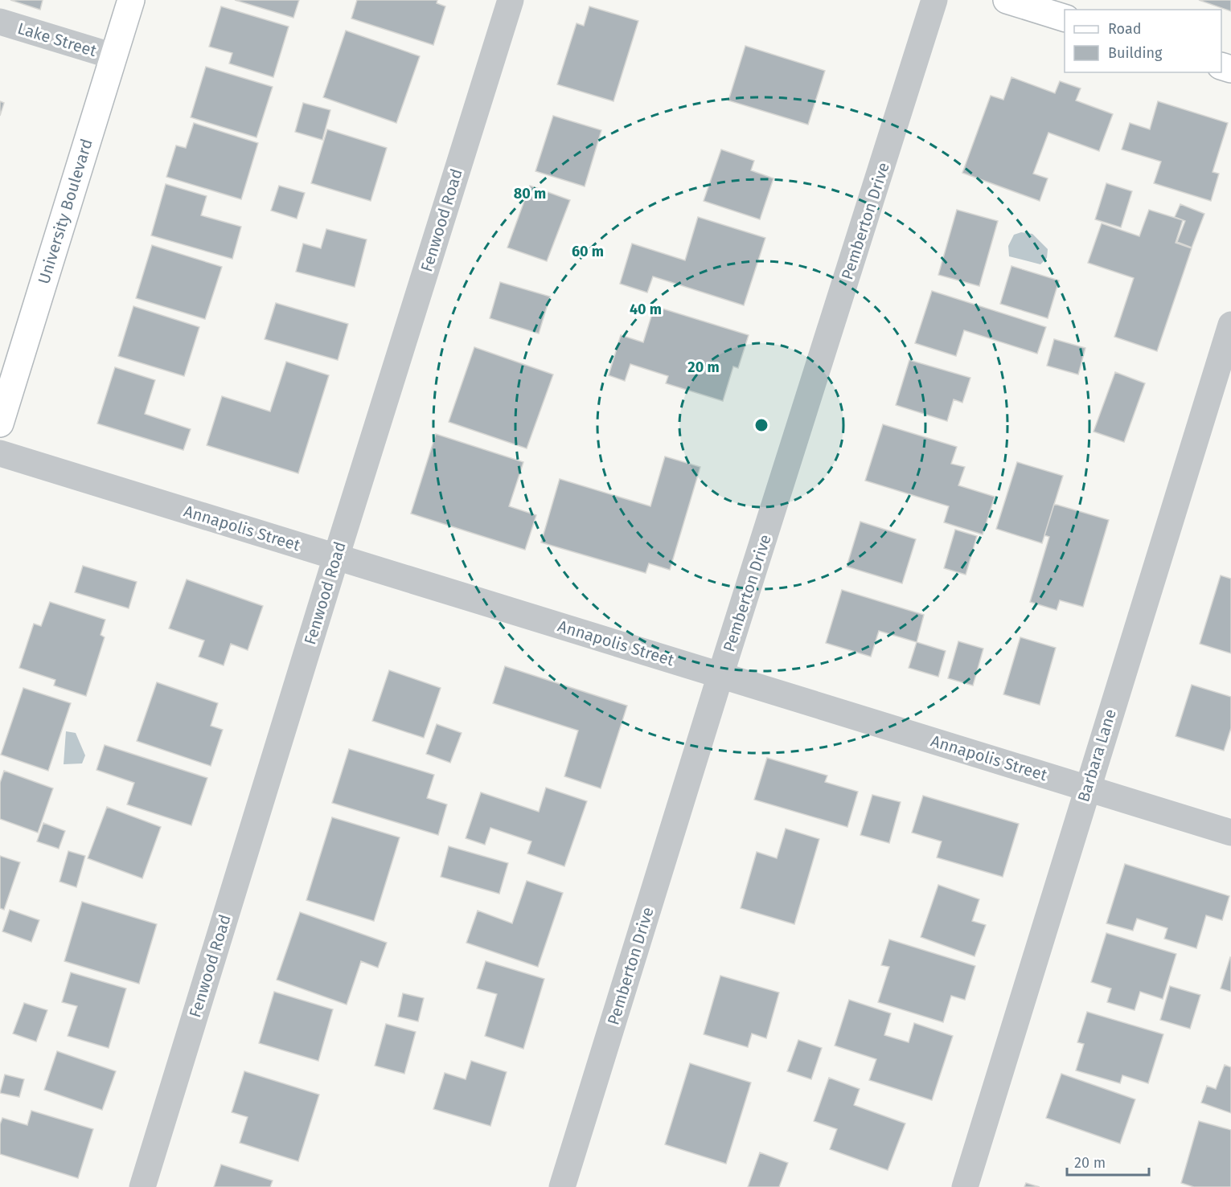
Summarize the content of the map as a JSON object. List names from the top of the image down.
{
  "streets": {
    "main road": ["University Boulevard"],
    "street": [
      "Lake Street",
      "Fenwood Road",
      "Pemberton Drive",
      "Annapolis Street",
      "Barbara Lane"
    ]
  },
  "crossings": [
    ["Lake Street", "University Boulevard"],
    ["Fenwood Road", "Annapolis Street"],
    ["Pemberton Drive", "Annapolis Street"],
    ["Annapolis Street", "Barbara Lane"]
  ],
  "legend": ["Road", "Building"],
  "scale_bar": "20 m",
  "rings": [
    "80 m",
    "60 m",
    "40 m",
    "20 m"
  ]
}
